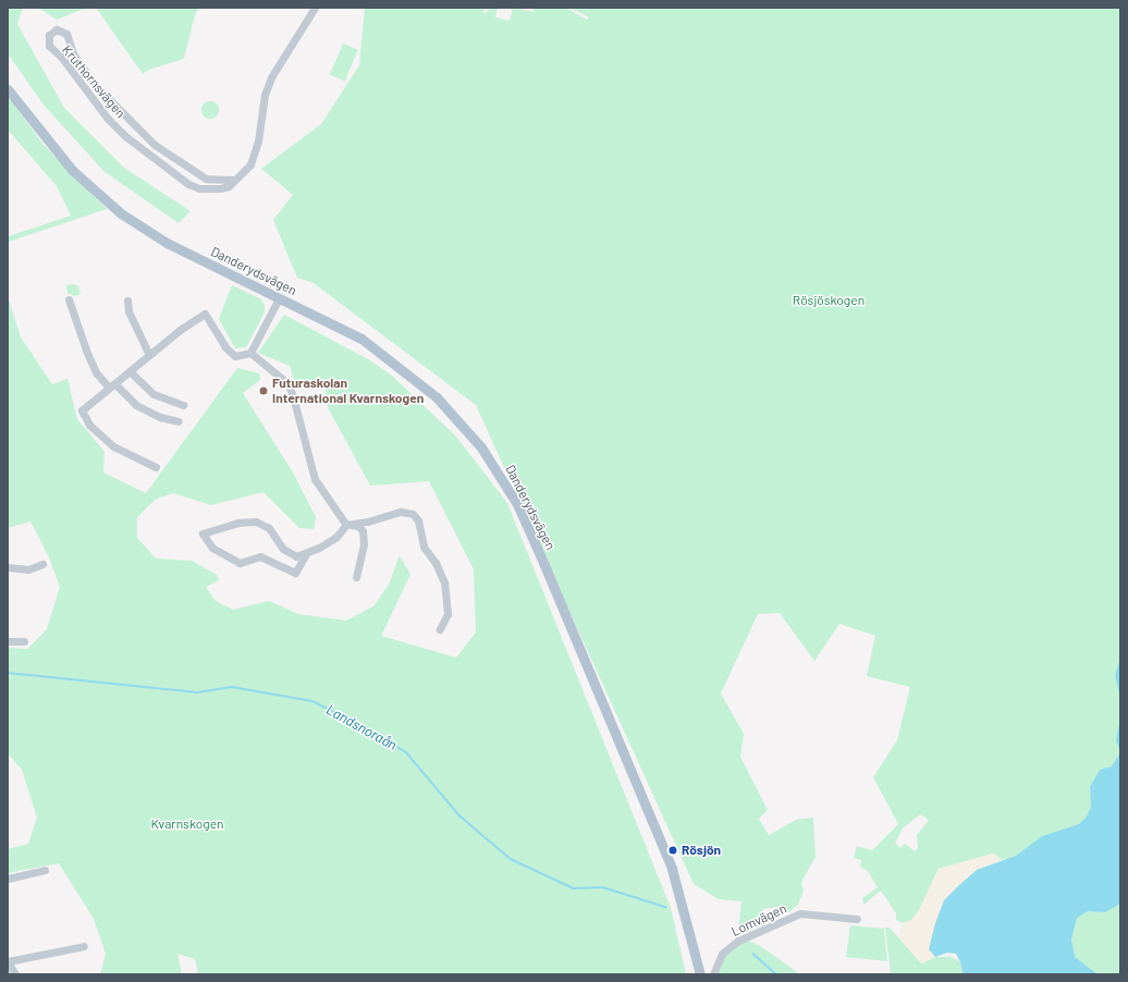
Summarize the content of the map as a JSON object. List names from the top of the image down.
{
  "streets": {
    "main road": ["Danderydsvägen"],
    "street": ["Kruthornsvägen", "Lomvägen"]
  },
  "water": ["Landsnoraån"],
  "parks": ["Rösjöskogen", "Kvarnskogen"],
  "places": ["Futuraskolan International Kvarnskogen", "Rösjön"]
}
